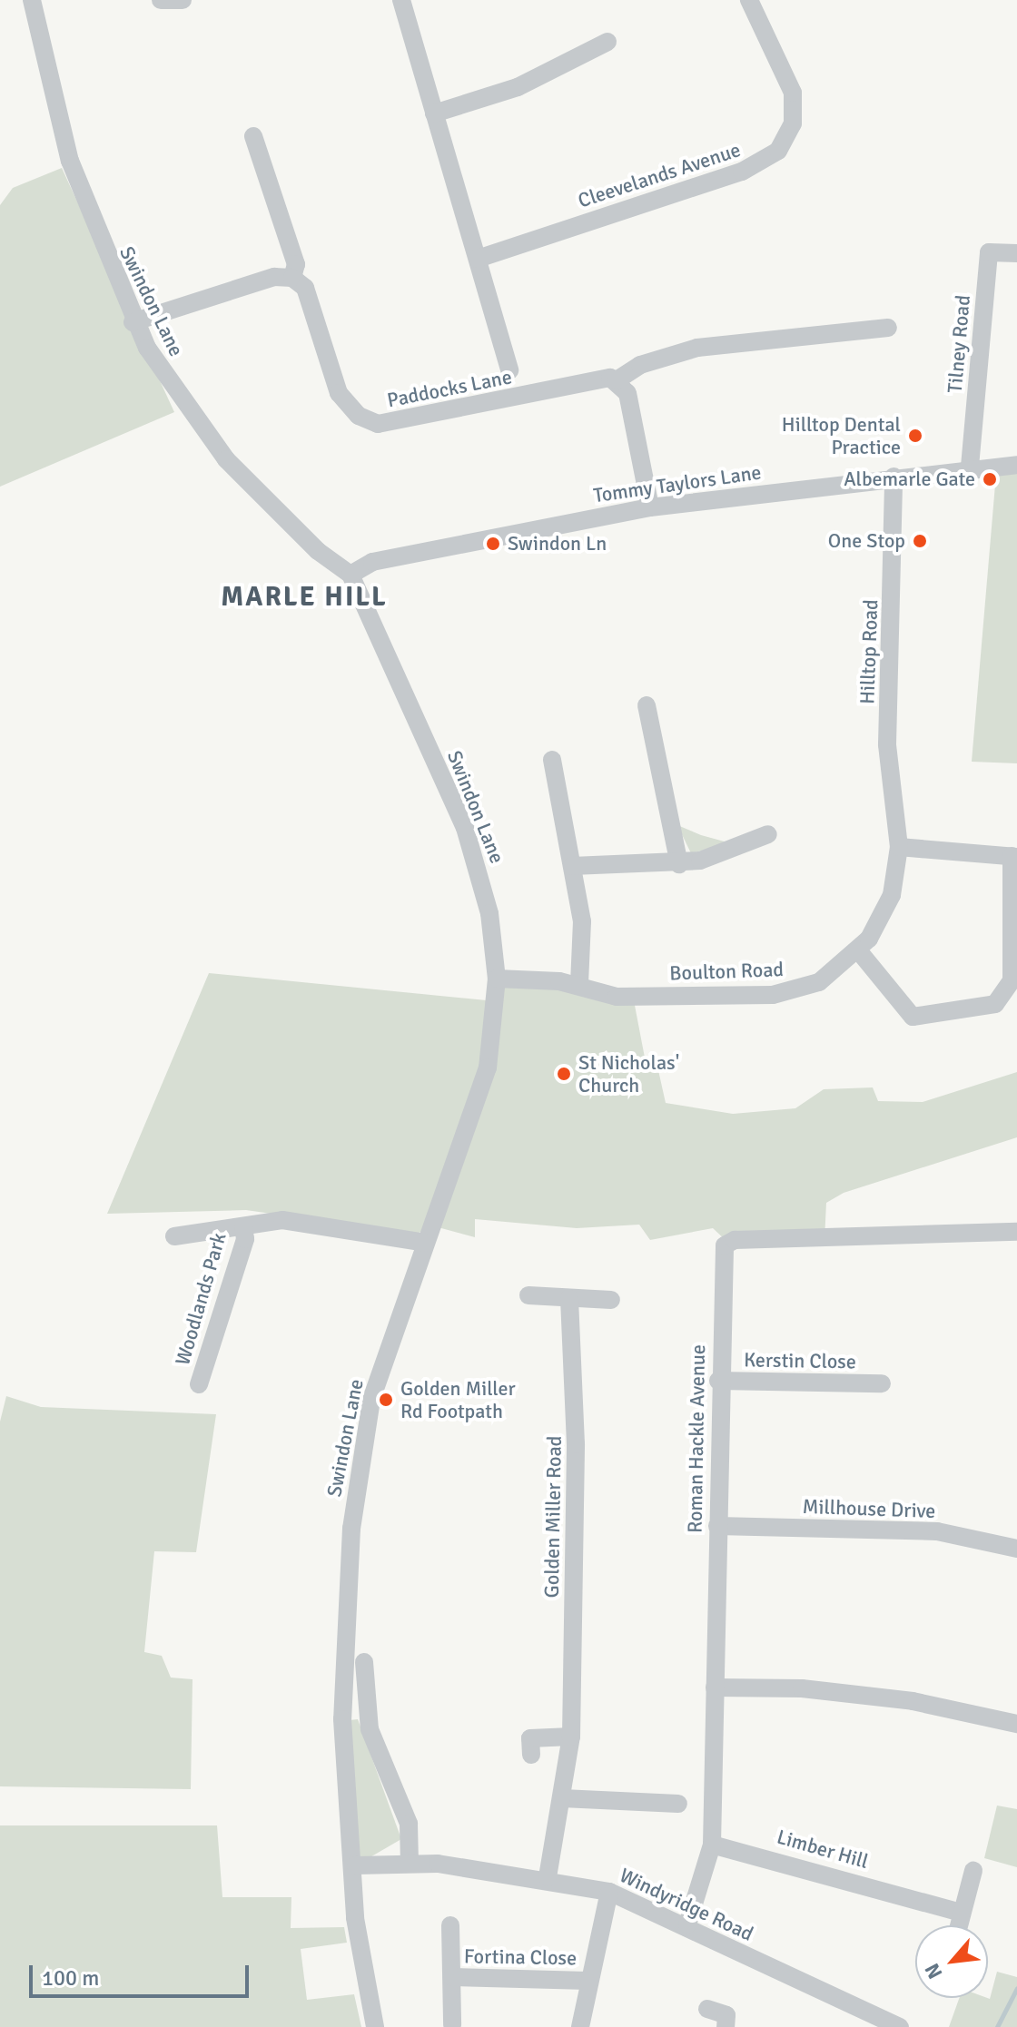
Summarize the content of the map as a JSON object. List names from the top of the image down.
{
  "streets": {
    "street": [
      "Cleevelands Avenue",
      "Swindon Lane",
      "Tilney Road",
      "Paddocks Lane",
      "Tommy Taylors Lane",
      "Hilltop Road",
      "Boulton Road",
      "Woodlands Park",
      "Kerstin Close",
      "Roman Hackle Avenue",
      "Millhouse Drive",
      "Golden Miller Road",
      "Limber Hill",
      "Windyridge Road",
      "Fortina Close"
    ]
  },
  "crossings": [
    ["Swindon Lane", "Tommy Taylors Lane"],
    ["Swindon Lane", "Boulton Road"],
    ["Swindon Lane", "Windyridge Road"],
    ["Tilney Road", "Tommy Taylors Lane"],
    ["Tommy Taylors Lane", "Hilltop Road"],
    ["Hilltop Road", "Boulton Road"],
    ["Kerstin Close", "Roman Hackle Avenue"],
    ["Roman Hackle Avenue", "Millhouse Drive"],
    ["Roman Hackle Avenue", "Limber Hill"],
    ["Roman Hackle Avenue", "Windyridge Road"],
    ["Golden Miller Road", "Windyridge Road"]
  ],
  "districts": ["MARLE HILL"],
  "places": [
    "Hilltop Dental Practice",
    "Albemarle Gate",
    "One Stop",
    "Swindon Ln",
    "St Nicholas' Church",
    "Golden Miller Rd Footpath"
  ],
  "scale_bar": "100 m",
  "north": "bottom left"
}
